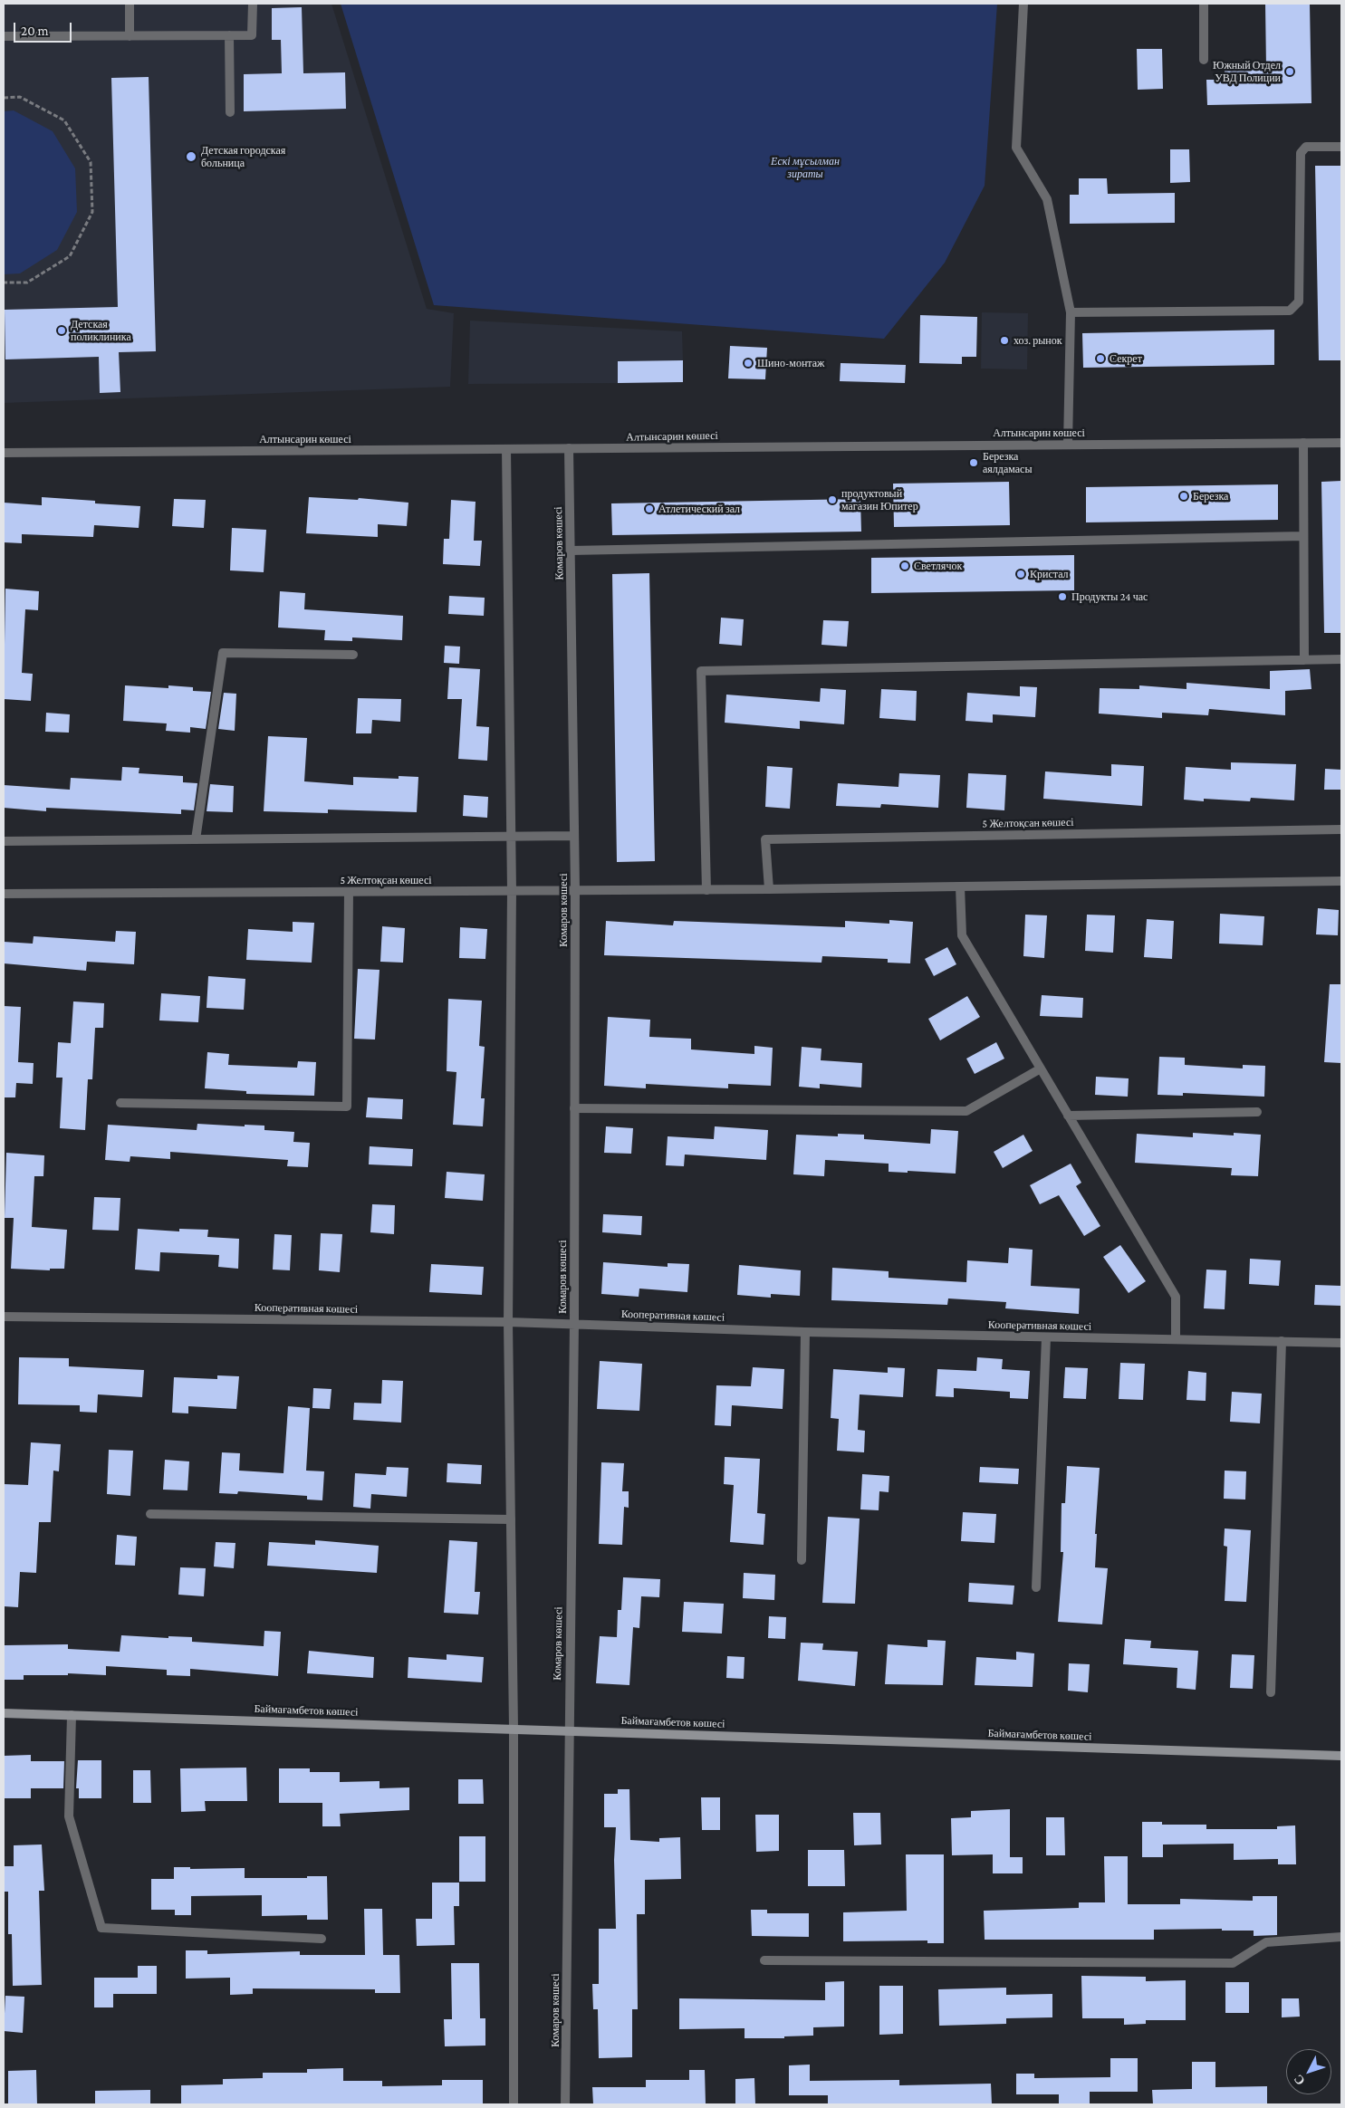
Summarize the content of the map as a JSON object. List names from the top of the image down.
{
  "streets": {
    "main road": ["Баймағамбетов көшесі"],
    "street": [
      "Алтынсарин көшесі",
      "Комаров көшесі",
      "5 Желтоқсан көшесі",
      "Кооперативная көшесі"
    ]
  },
  "crossings": [
    ["Алтынсарин көшесі", "Комаров көшесі"],
    ["Комаров көшесі", "5 Желтоқсан көшесі"],
    ["Комаров көшесі", "Кооперативная көшесі"],
    ["Комаров көшесі", "Баймағамбетов көшесі"]
  ],
  "parks": ["Ескі мұсылман зираты"],
  "places": [
    "Южный Отдел УВД Полиции",
    "Детская городская больница",
    "Детская поликлиника",
    "хоз. рынок",
    "Секрет",
    "Шино-монтаж",
    "Березка аялдамасы",
    "Березка",
    "продуктовый магазин Юпитер",
    "Атлетический зал",
    "Светлячок",
    "Кристал",
    "Продукты 24 час"
  ],
  "scale_bar": "20 m",
  "north": "bottom left"
}
